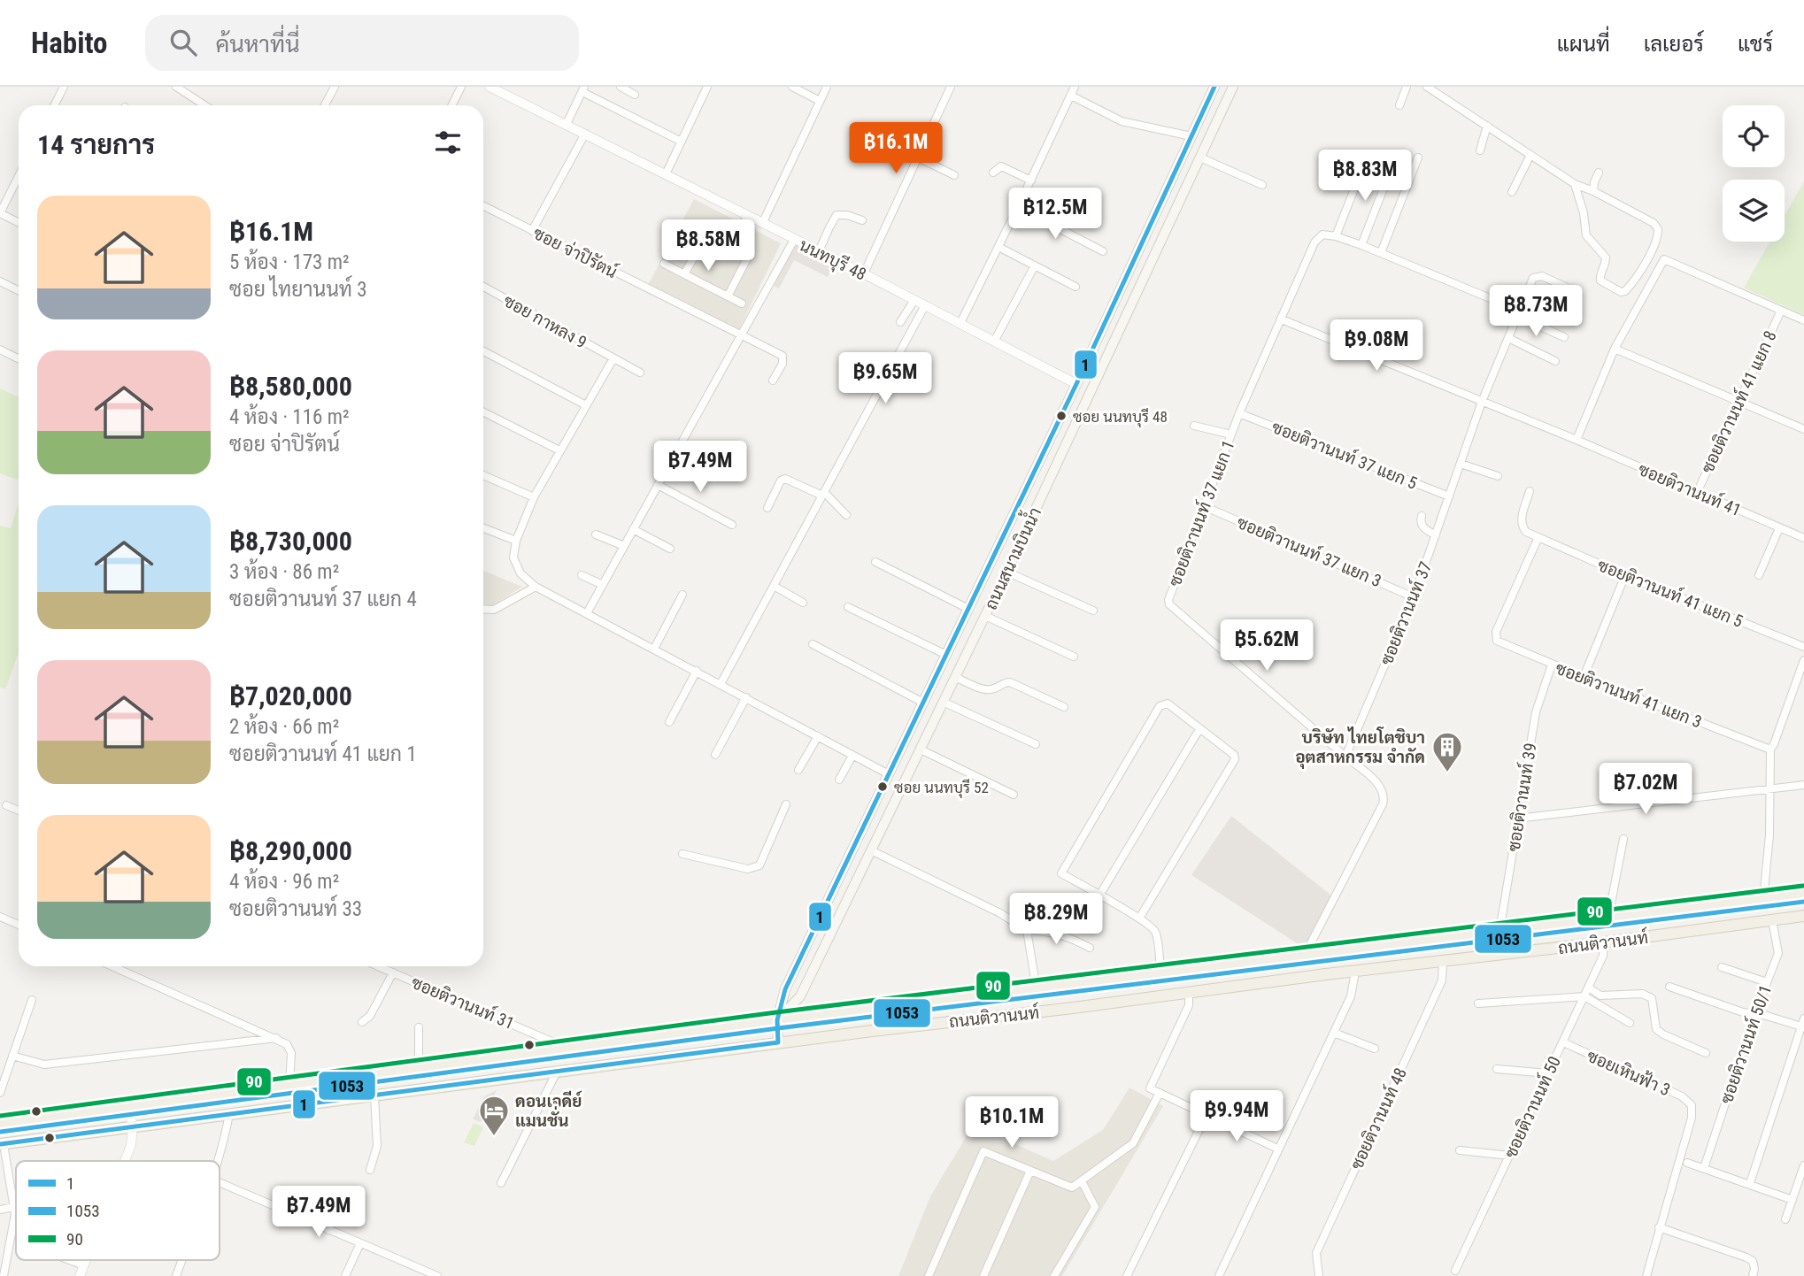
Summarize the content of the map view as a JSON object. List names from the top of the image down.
{
  "streets": {
    "main road": ["ถนนสนามบินน้ำ", "ถนนติวานนท์"],
    "street": [
      "ซอย จ่าปิรัตน์",
      "นนทบุรี 48",
      "ซอย กาหลง 9",
      "ซอยติวานนท์ 41 แยก 8",
      "ซอยติวานนท์ 37 แยก 5",
      "ซอยติวานนท์ 41",
      "ซอยติวานนท์ 37 แยก 1",
      "ซอยติวานนท์ 37 แยก 3",
      "ซอยติวานนท์ 41 แยก 5",
      "ซอยติวานนท์ 37",
      "ซอยติวานนท์ 41 แยก 3",
      "ซอยติวานนท์ 39",
      "ซอยติวานนท์ 31",
      "ซอยติวานนท์ 50/1",
      "ซอยเหินฟ้า 3",
      "ซอยติวานนท์ 50",
      "ซอยติวานนท์ 48"
    ]
  },
  "crossings": [
    ["นนทบุรี 48", "ถนนสนามบินน้ำ"],
    ["ซอยติวานนท์ 41 แยก 8", "ซอยติวานนท์ 41"],
    ["ซอยติวานนท์ 37 แยก 5", "ซอยติวานนท์ 37 แยก 1"],
    ["ซอยติวานนท์ 37 แยก 5", "ซอยติวานนท์ 37"],
    ["ซอยติวานนท์ 41", "ซอยติวานนท์ 37 แยก 1"],
    ["ซอยติวานนท์ 41", "ซอยติวานนท์ 37"],
    ["ซอยติวานนท์ 37 แยก 1", "ซอยติวานนท์ 37 แยก 3"],
    ["ซอยติวานนท์ 37 แยก 1", "ซอยติวานนท์ 37"],
    ["ซอยติวานนท์ 37 แยก 3", "ซอยติวานนท์ 37"],
    ["ถนนสนามบินน้ำ", "ถนนติวานนท์"],
    ["ซอยติวานนท์ 41 แยก 5", "ซอยติวานนท์ 41 แยก 3"],
    ["ซอยติวานนท์ 41 แยก 3", "ซอยติวานนท์ 39"],
    ["ซอยติวานนท์ 39", "ถนนติวานนท์"],
    ["ถนนติวานนท์", "ซอยติวานนท์ 31"],
    ["ถนนติวานนท์", "ซอยติวานนท์ 50/1"],
    ["ถนนติวานนท์", "ซอยติวานนท์ 50"],
    ["ถนนติวานนท์", "ซอยติวานนท์ 48"],
    ["ซอยเหินฟ้า 3", "ซอยติวานนท์ 50"]
  ],
  "places": {
    "other": ["ซอย นนทบุรี 48", "ซอย นนทบุรี 52"],
    "building": ["บริษัท ไทยโตชิบา อุตสาหกรรม จำกัด"],
    "hotel": ["ดอนเจดีย์ แมนชั่น"]
  },
  "lines": ["transit line 1", "transit line 90", "transit line 1053"],
  "legend": ["1", "1053", "90"],
  "page": {
    "header": "Habito",
    "search": "ค้นหาที่นี่",
    "nav": ["แผนที่", "เลเยอร์", "แชร์"],
    "heading": "14 รายการ",
    "price": [
      "฿16.1M",
      "฿8.83M",
      "฿12.5M",
      "฿8.58M",
      "฿8.73M",
      "฿9.08M",
      "฿9.65M",
      "฿7.49M",
      "฿5.62M",
      "฿7.02M",
      "฿8.29M",
      "฿9.94M",
      "฿10.1M",
      "฿7.49M"
    ],
    "list": [
      {
        "name": "฿16.1M",
        "note": "5 ห้อง · 173 m² · ซอย ไทยานนท์ 3"
      },
      {
        "name": "฿8,580,000",
        "note": "4 ห้อง · 116 m² · ซอย จ่าปิรัตน์"
      },
      {
        "name": "฿8,730,000",
        "note": "3 ห้อง · 86 m² · ซอยติวานนท์ 37 แยก 4"
      },
      {
        "name": "฿7,020,000",
        "note": "2 ห้อง · 66 m² · ซอยติวานนท์ 41 แยก 1"
      },
      {
        "name": "฿8,290,000",
        "note": "4 ห้อง · 96 m² · ซอยติวานนท์ 33"
      }
    ]
  }
}
